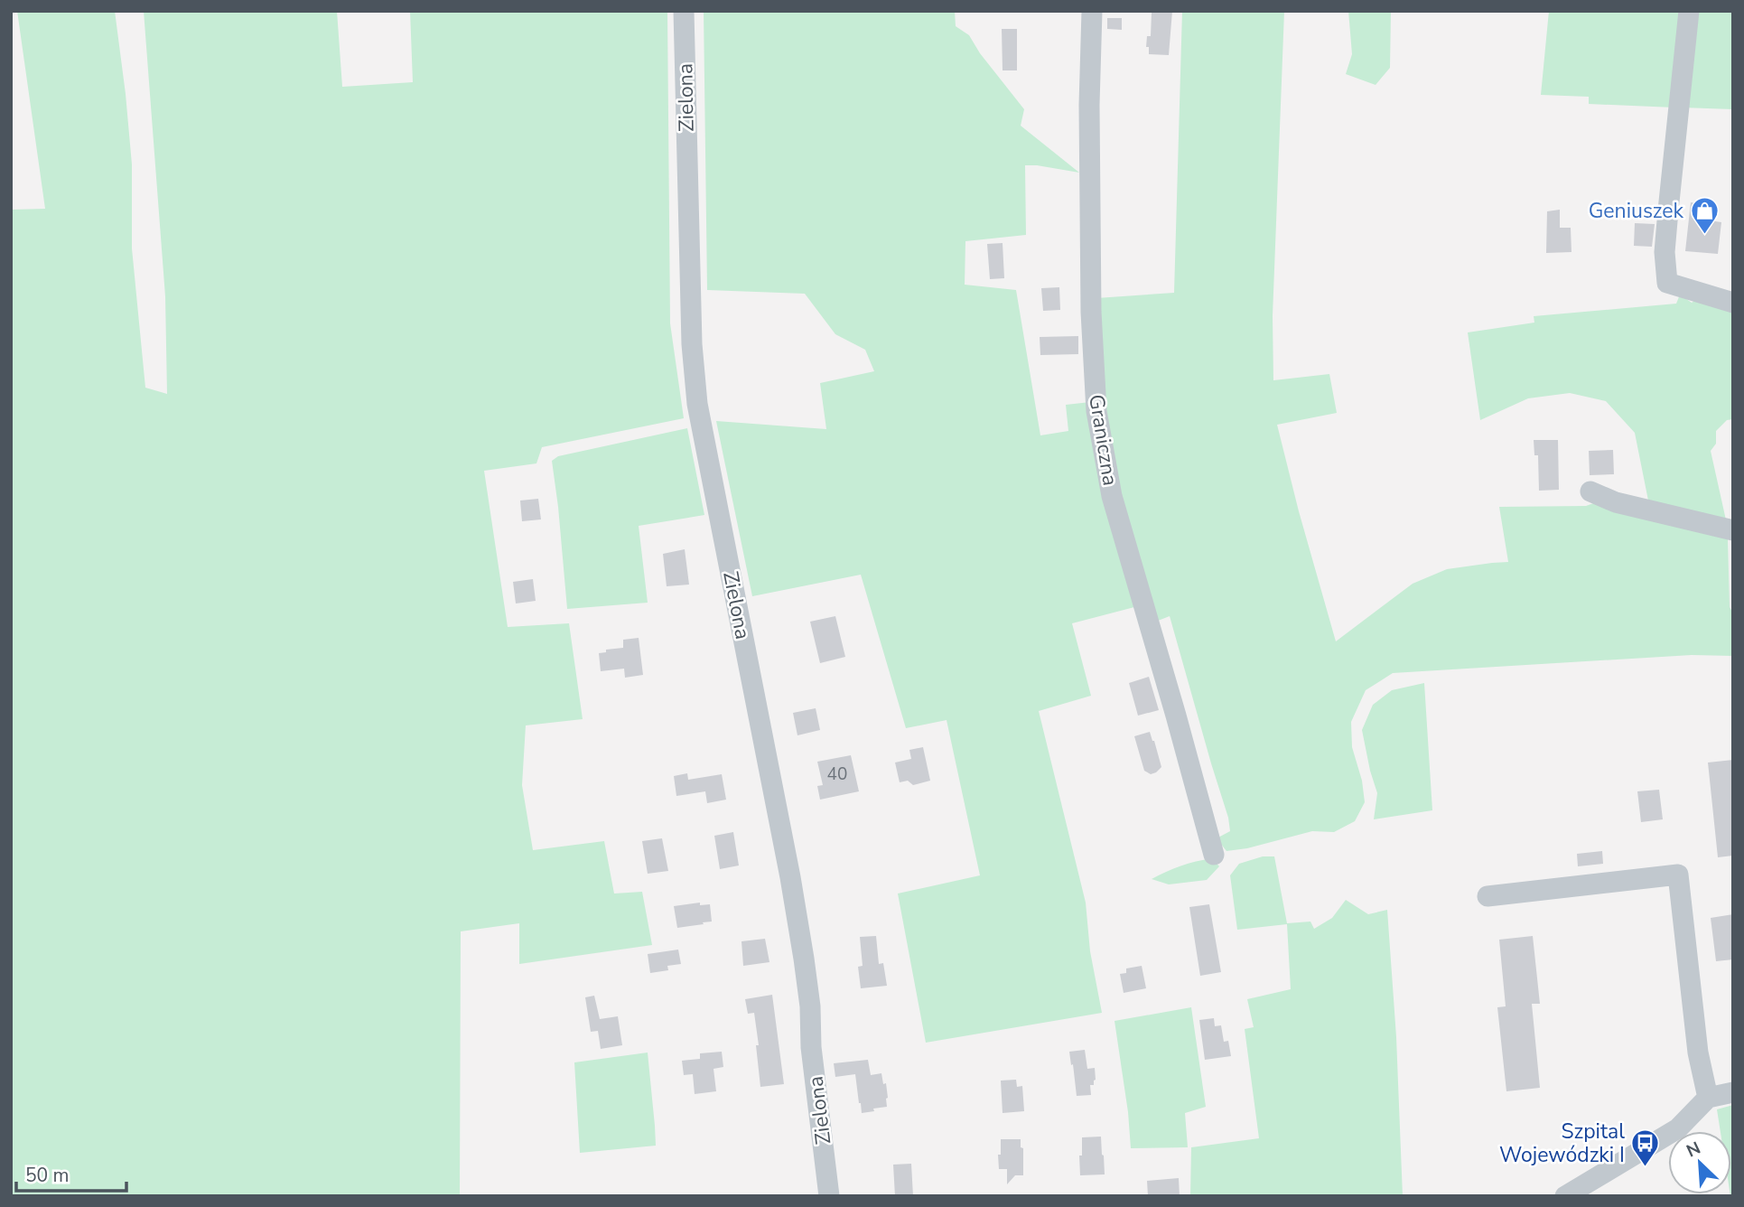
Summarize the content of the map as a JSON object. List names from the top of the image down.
{
  "streets": {
    "street": ["Zielona", "Graniczna"]
  },
  "places": {
    "shop": ["Geniuszek"],
    "bus stop": ["Szpital Wojewódzki I"]
  },
  "house_numbers": ["40"],
  "scale_bar": "50 m",
  "north": "top left"
}
